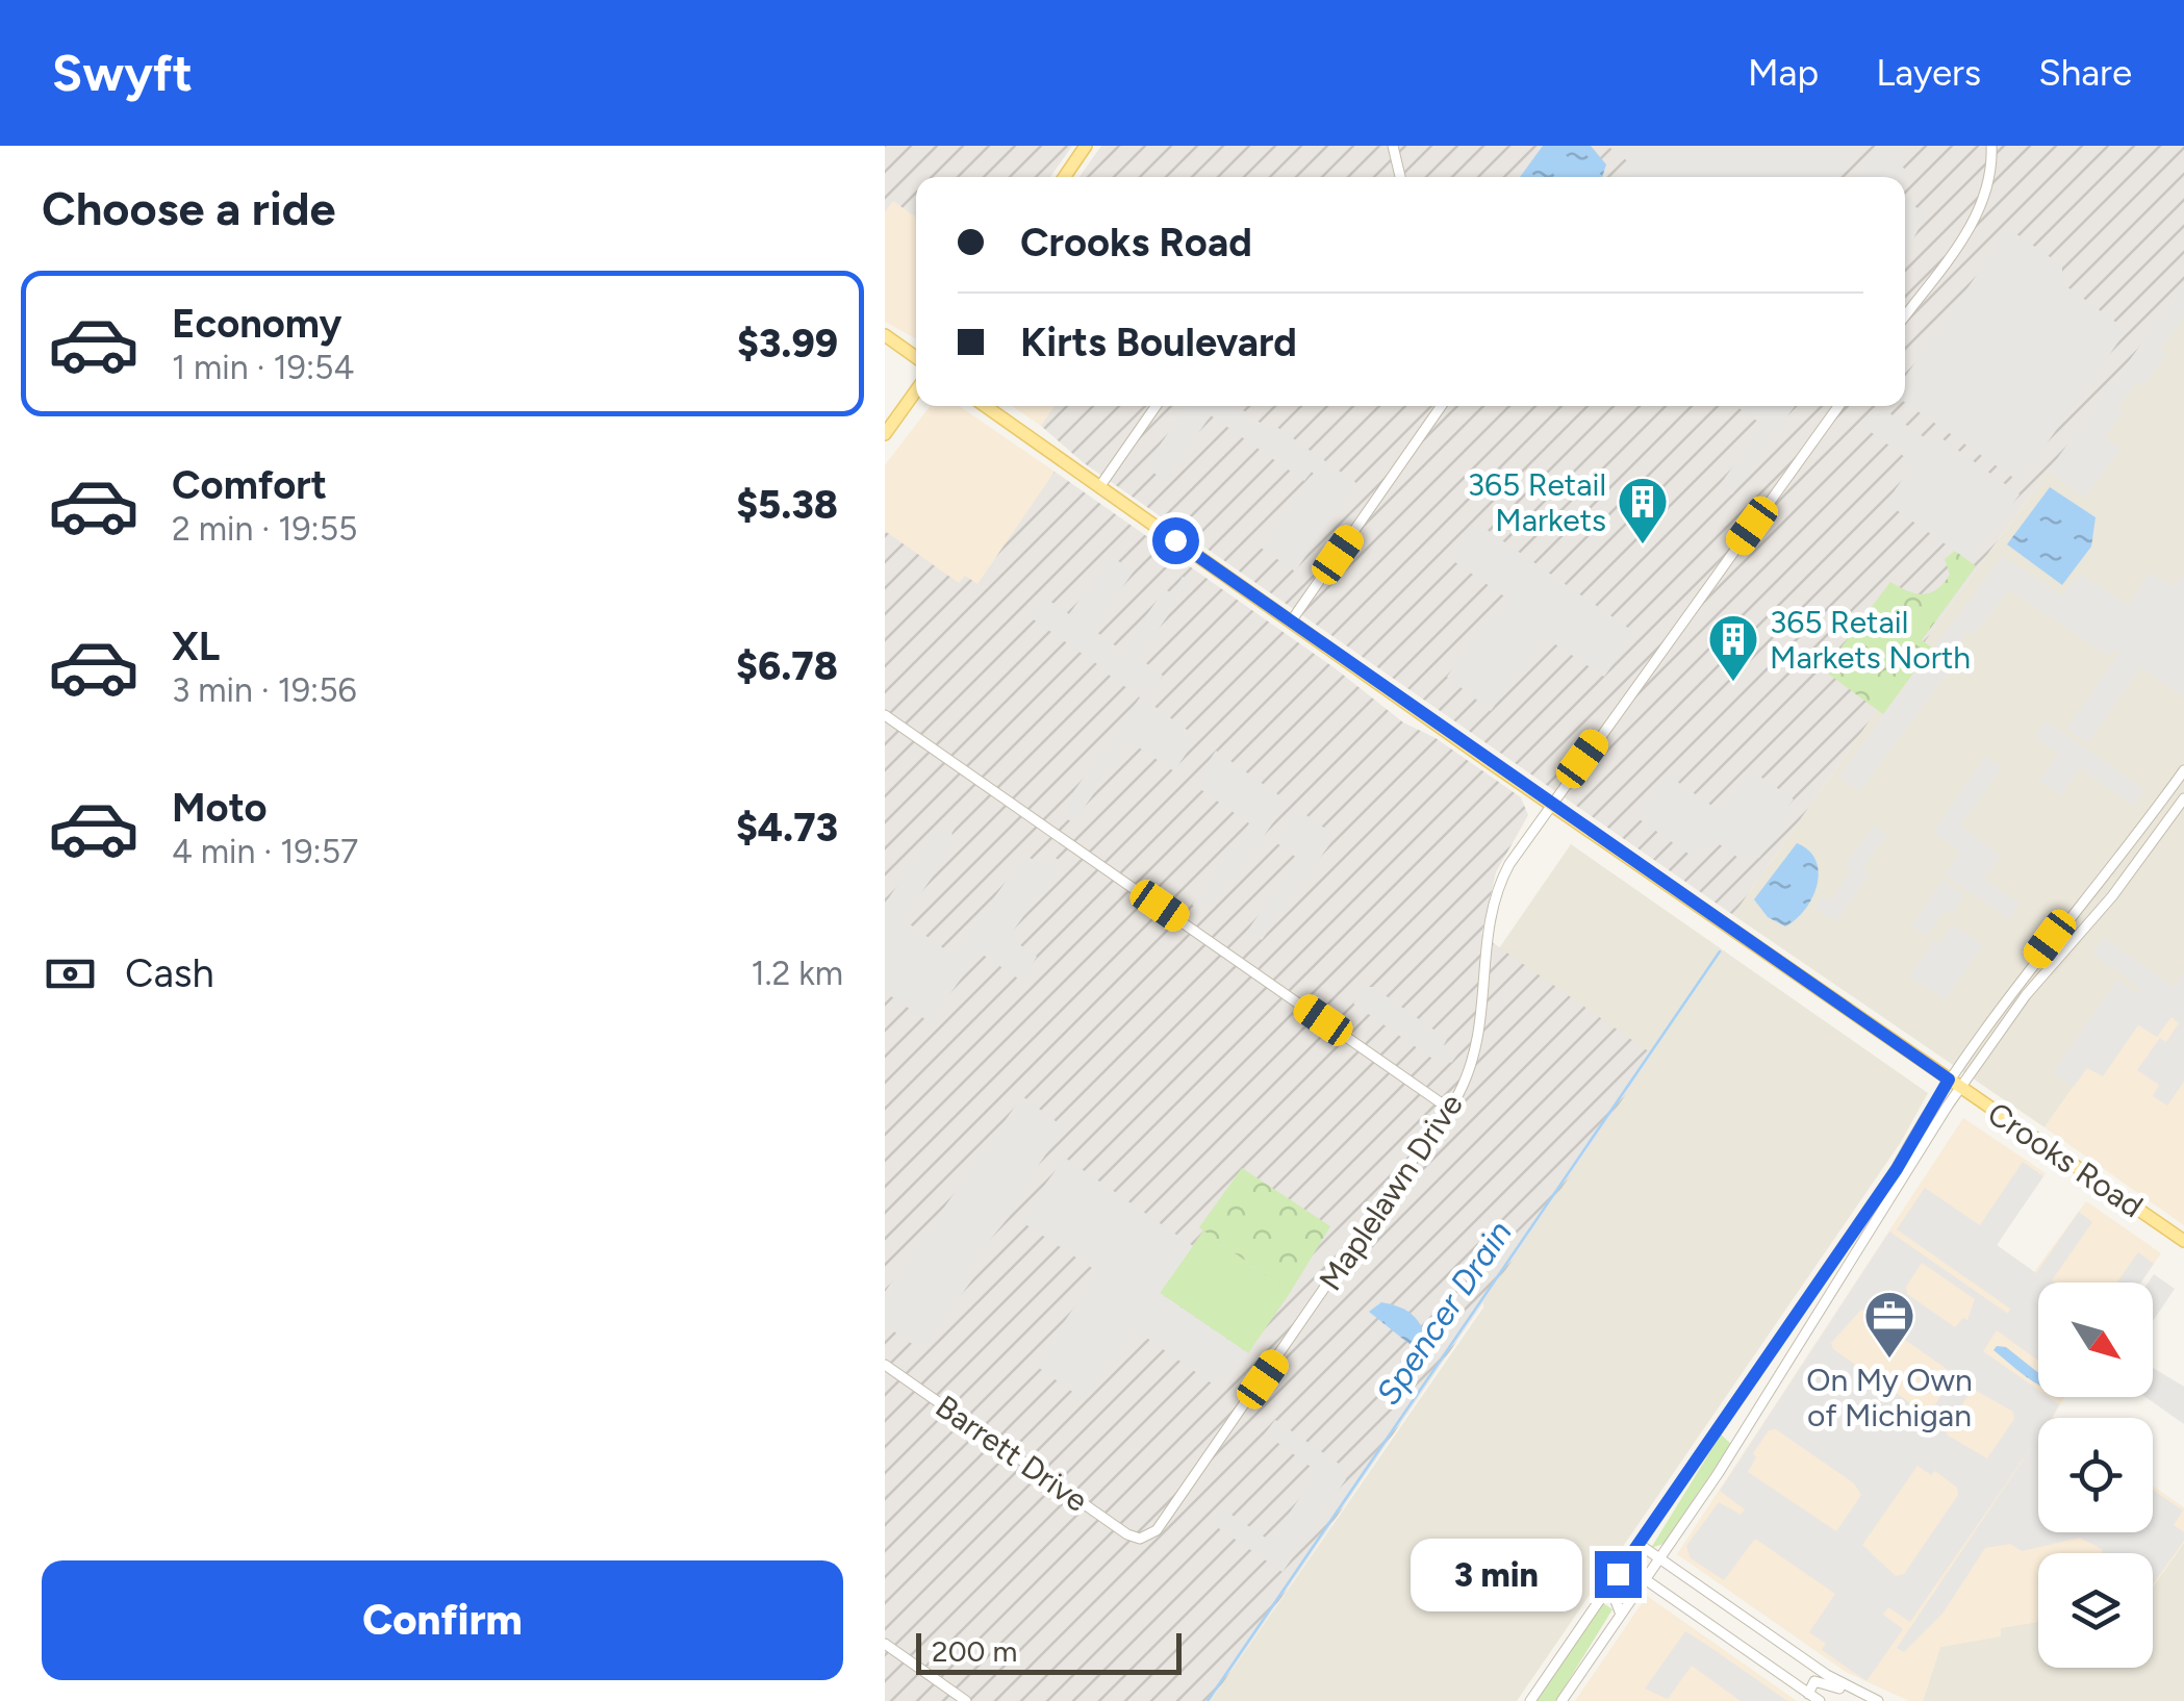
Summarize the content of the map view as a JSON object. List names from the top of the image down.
{
  "streets": {
    "main road": ["Crooks Road"],
    "street": ["Maplelawn Drive", "Barrett Drive"]
  },
  "crossings": [
    ["Crooks Road", "Maplelawn Drive"],
    ["Maplelawn Drive", "Barrett Drive"]
  ],
  "water": ["Spencer Drain"],
  "places": {
    "building": ["365 Retail Markets", "365 Retail Markets North"],
    "office": ["On My Own of Michigan"]
  },
  "scale_bar": "200 m",
  "north": "bottom right",
  "page": {
    "header": "Swyft",
    "nav": ["Map", "Layers", "Share"],
    "heading": "Choose a ride",
    "banner": ["Crooks Road", "Kirts Boulevard"],
    "list": [
      {
        "name": "Economy",
        "note": "1 min · 19:54",
        "value": "$3.99"
      },
      {
        "name": "Comfort",
        "note": "2 min · 19:55",
        "value": "$5.38"
      },
      {
        "name": "XL",
        "note": "3 min · 19:56",
        "value": "$6.78"
      },
      {
        "name": "Moto",
        "note": "4 min · 19:57",
        "value": "$4.73"
      }
    ],
    "pay": ["Cash", "1.2 km"],
    "bubble": "3 min",
    "buttons": "Confirm",
    "scale": "200 m"
  }
}
